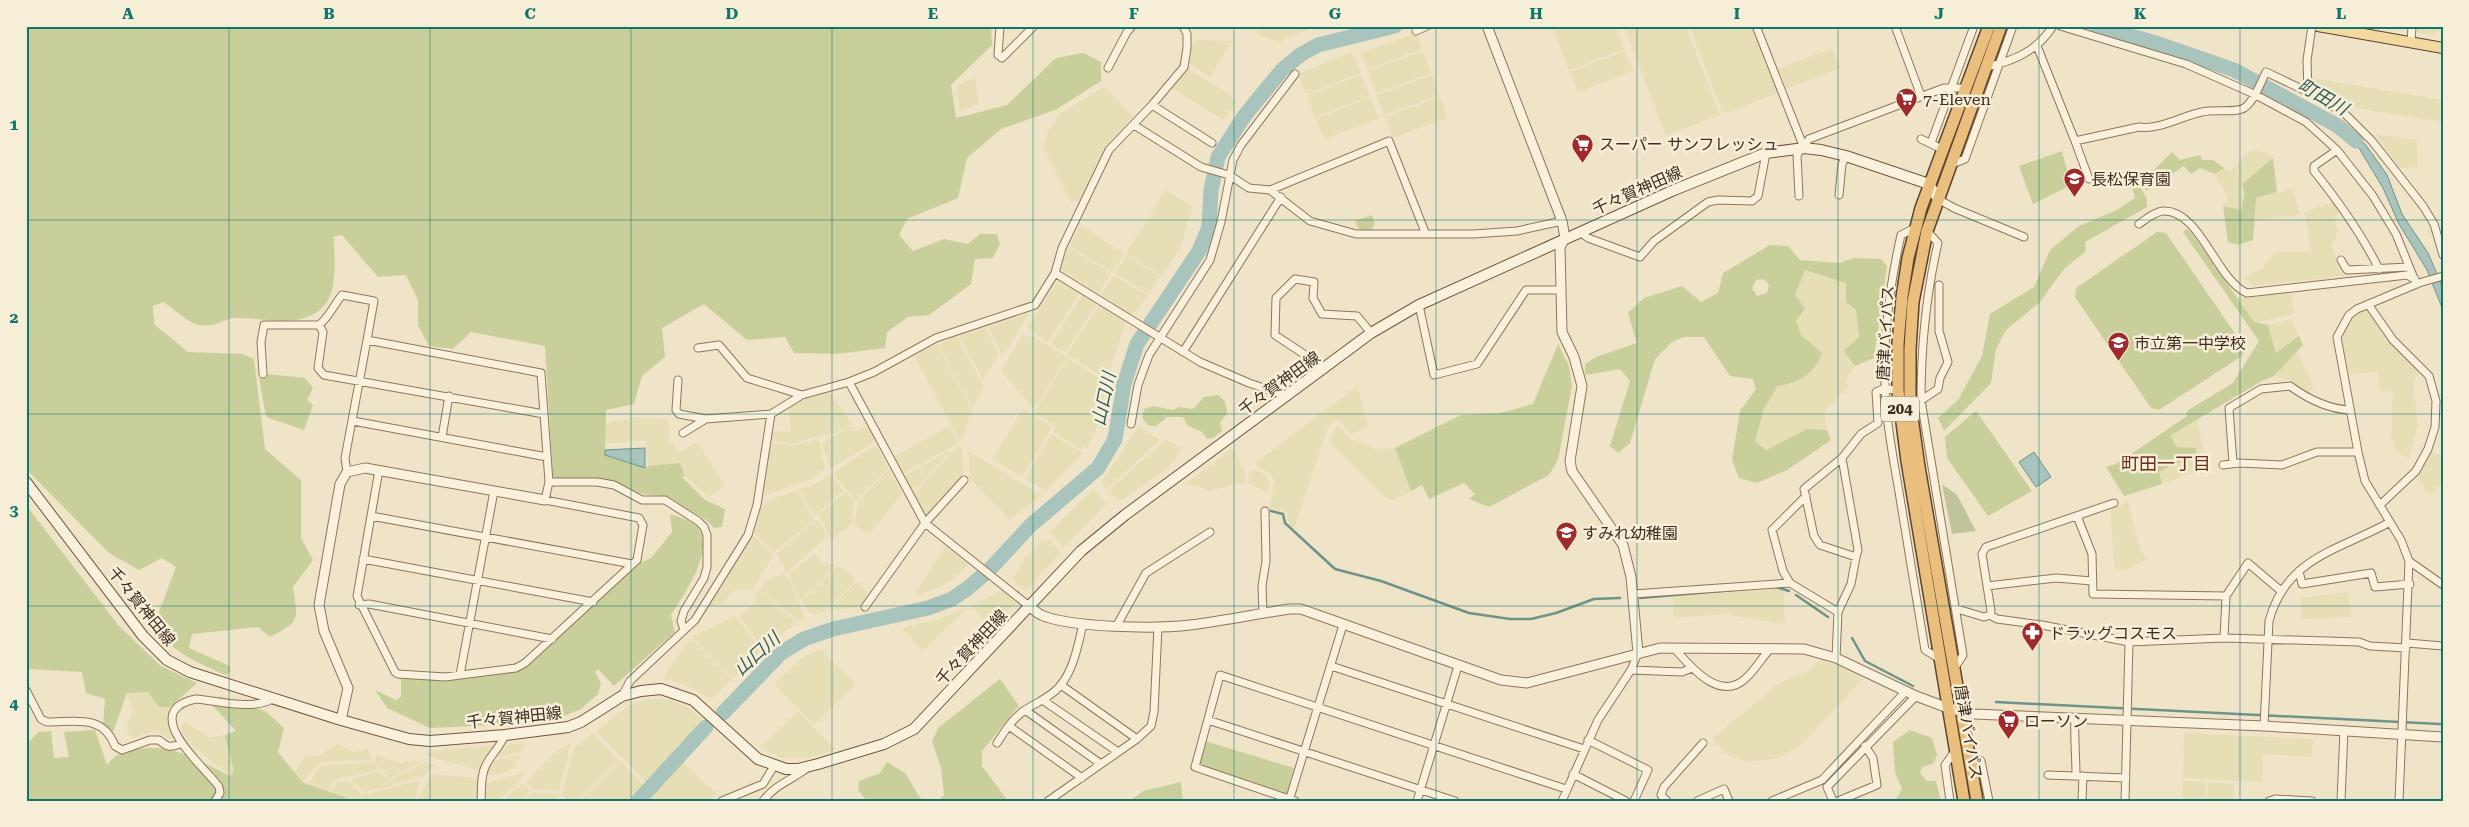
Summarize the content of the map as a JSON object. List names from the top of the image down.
{
  "streets": {
    "highway": ["唐津バイパス", "204"],
    "main road": ["千々賀神田線"]
  },
  "crossings": [
    ["千々賀神田線", "唐津バイパス"]
  ],
  "districts": ["町田一丁目"],
  "water": ["町田川", "山口川"],
  "places": {
    "supermarket": ["7-Eleven", "スーパー サンフレッシュ", "ローソン"],
    "school or university": ["長松保育園", "市立第一中学校", "すみれ幼稚園"],
    "pharmacy": ["ドラッグコスモス"]
  },
  "grid": {
    "columns": [
      "A",
      "B",
      "C",
      "D",
      "E",
      "F",
      "G",
      "H",
      "I",
      "J",
      "K",
      "L"
    ],
    "rows": [
      "1",
      "2",
      "3",
      "4"
    ]
  }
}
